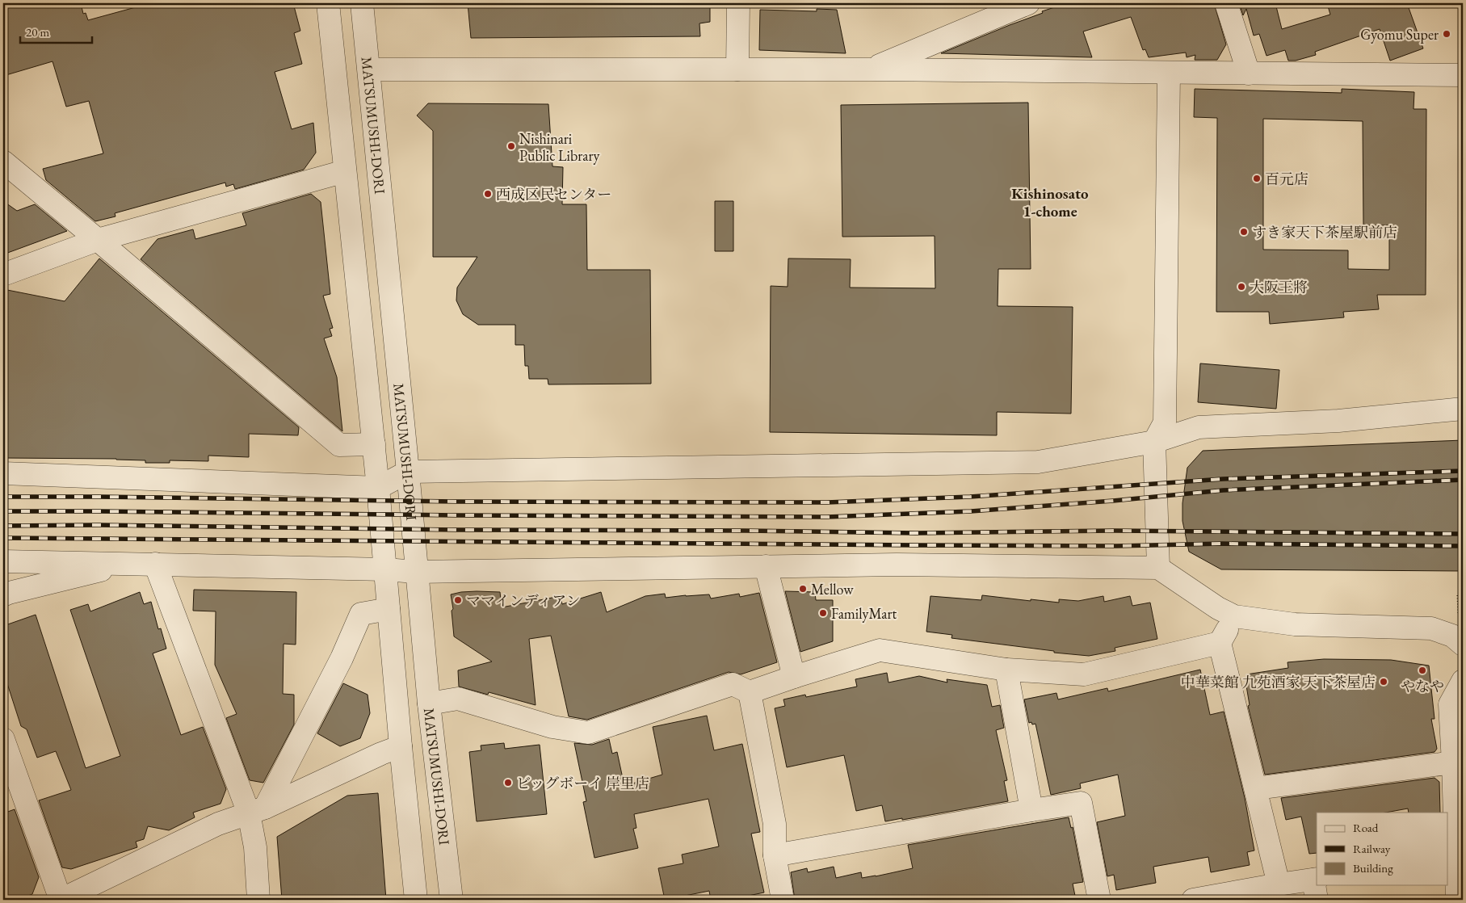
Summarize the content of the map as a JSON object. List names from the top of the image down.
{
  "streets": {
    "street": ["MATSUMUSHI-DORI"]
  },
  "districts": ["Kishinosato 1-chome"],
  "places": [
    "Gyomu Super",
    "Nishinari Public Library",
    "百元店",
    "西成区民センター",
    "すき家天下茶屋駅前店",
    "大阪王將",
    "Mellow",
    "ママインディアン",
    "FamilyMart",
    "やなや",
    "中華菜館 九苑酒家 天下茶屋店",
    "ビッグボーイ 岸里店"
  ],
  "legend": ["Road", "Railway", "Building"],
  "scale_bar": "20 m"
}
